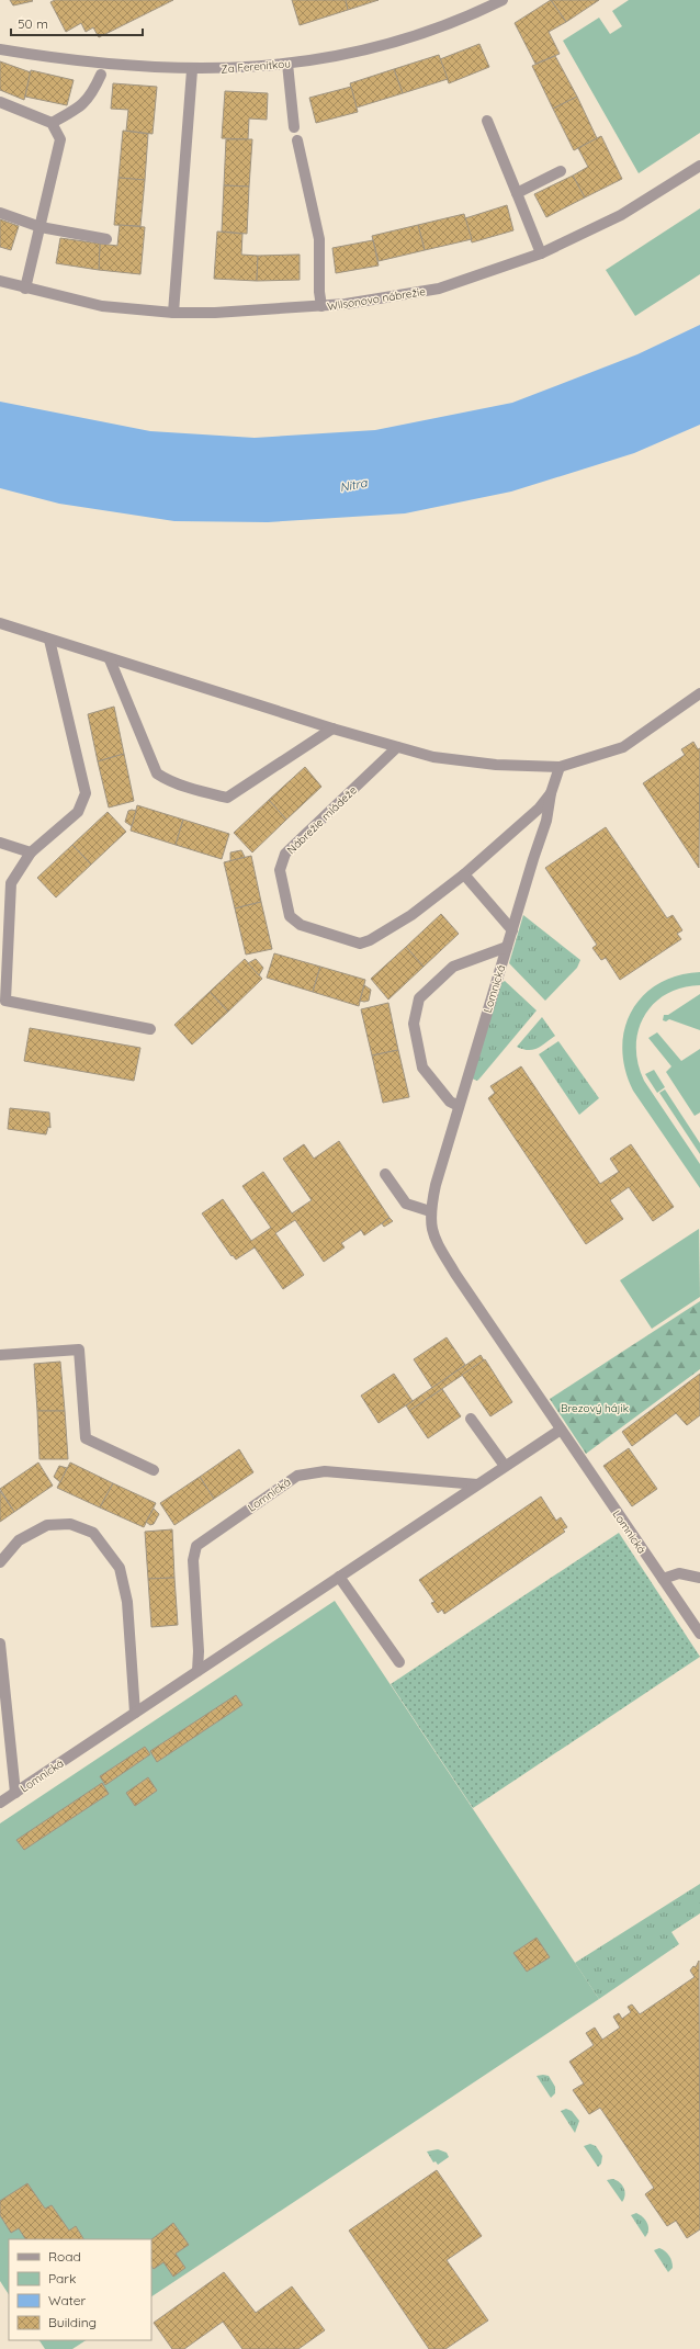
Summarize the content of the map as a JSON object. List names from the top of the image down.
{
  "streets": {
    "street": [
      "Za Ferenitkou",
      "Wilsonovo nábrežie",
      "Nábrežie mládeže",
      "Lomnická"
    ]
  },
  "crossings": [
    ["Nábrežie mládeže", "Lomnická"]
  ],
  "water": ["Nitra"],
  "parks": ["Brezový hájik"],
  "legend": [
    "Road",
    "Park",
    "Water",
    "Building"
  ],
  "scale_bar": "50 m"
}
